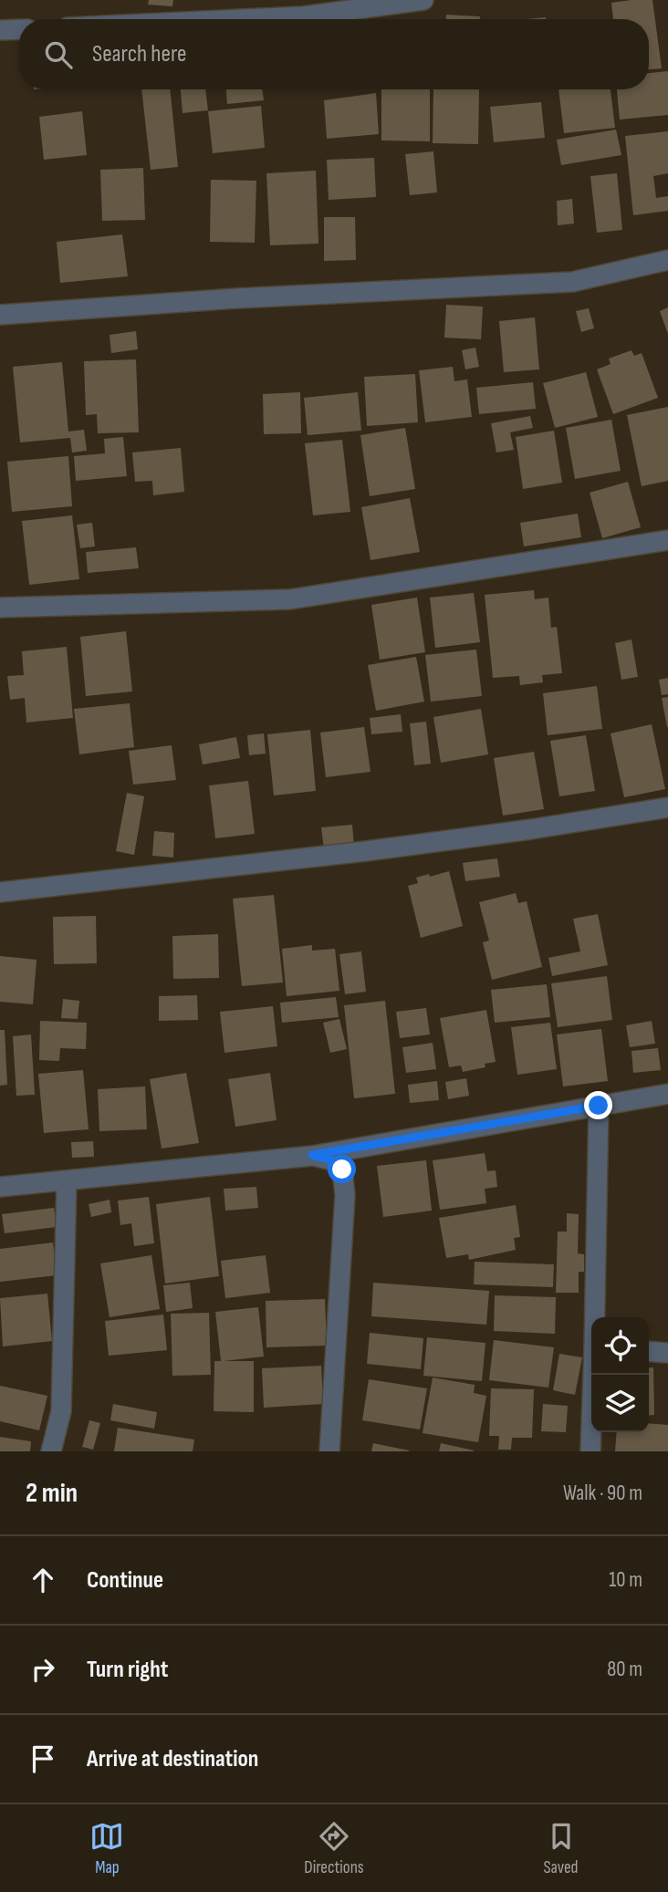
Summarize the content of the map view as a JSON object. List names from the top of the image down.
{
  "page": {
    "search": "Search here",
    "heading": ["2 min", "Walk · 90 m"],
    "list": [
      ["Continue", "10 m"],
      ["Turn right", "80 m"],
      "Arrive at destination"
    ],
    "nav": ["Map", "Directions", "Saved"]
  }
}
